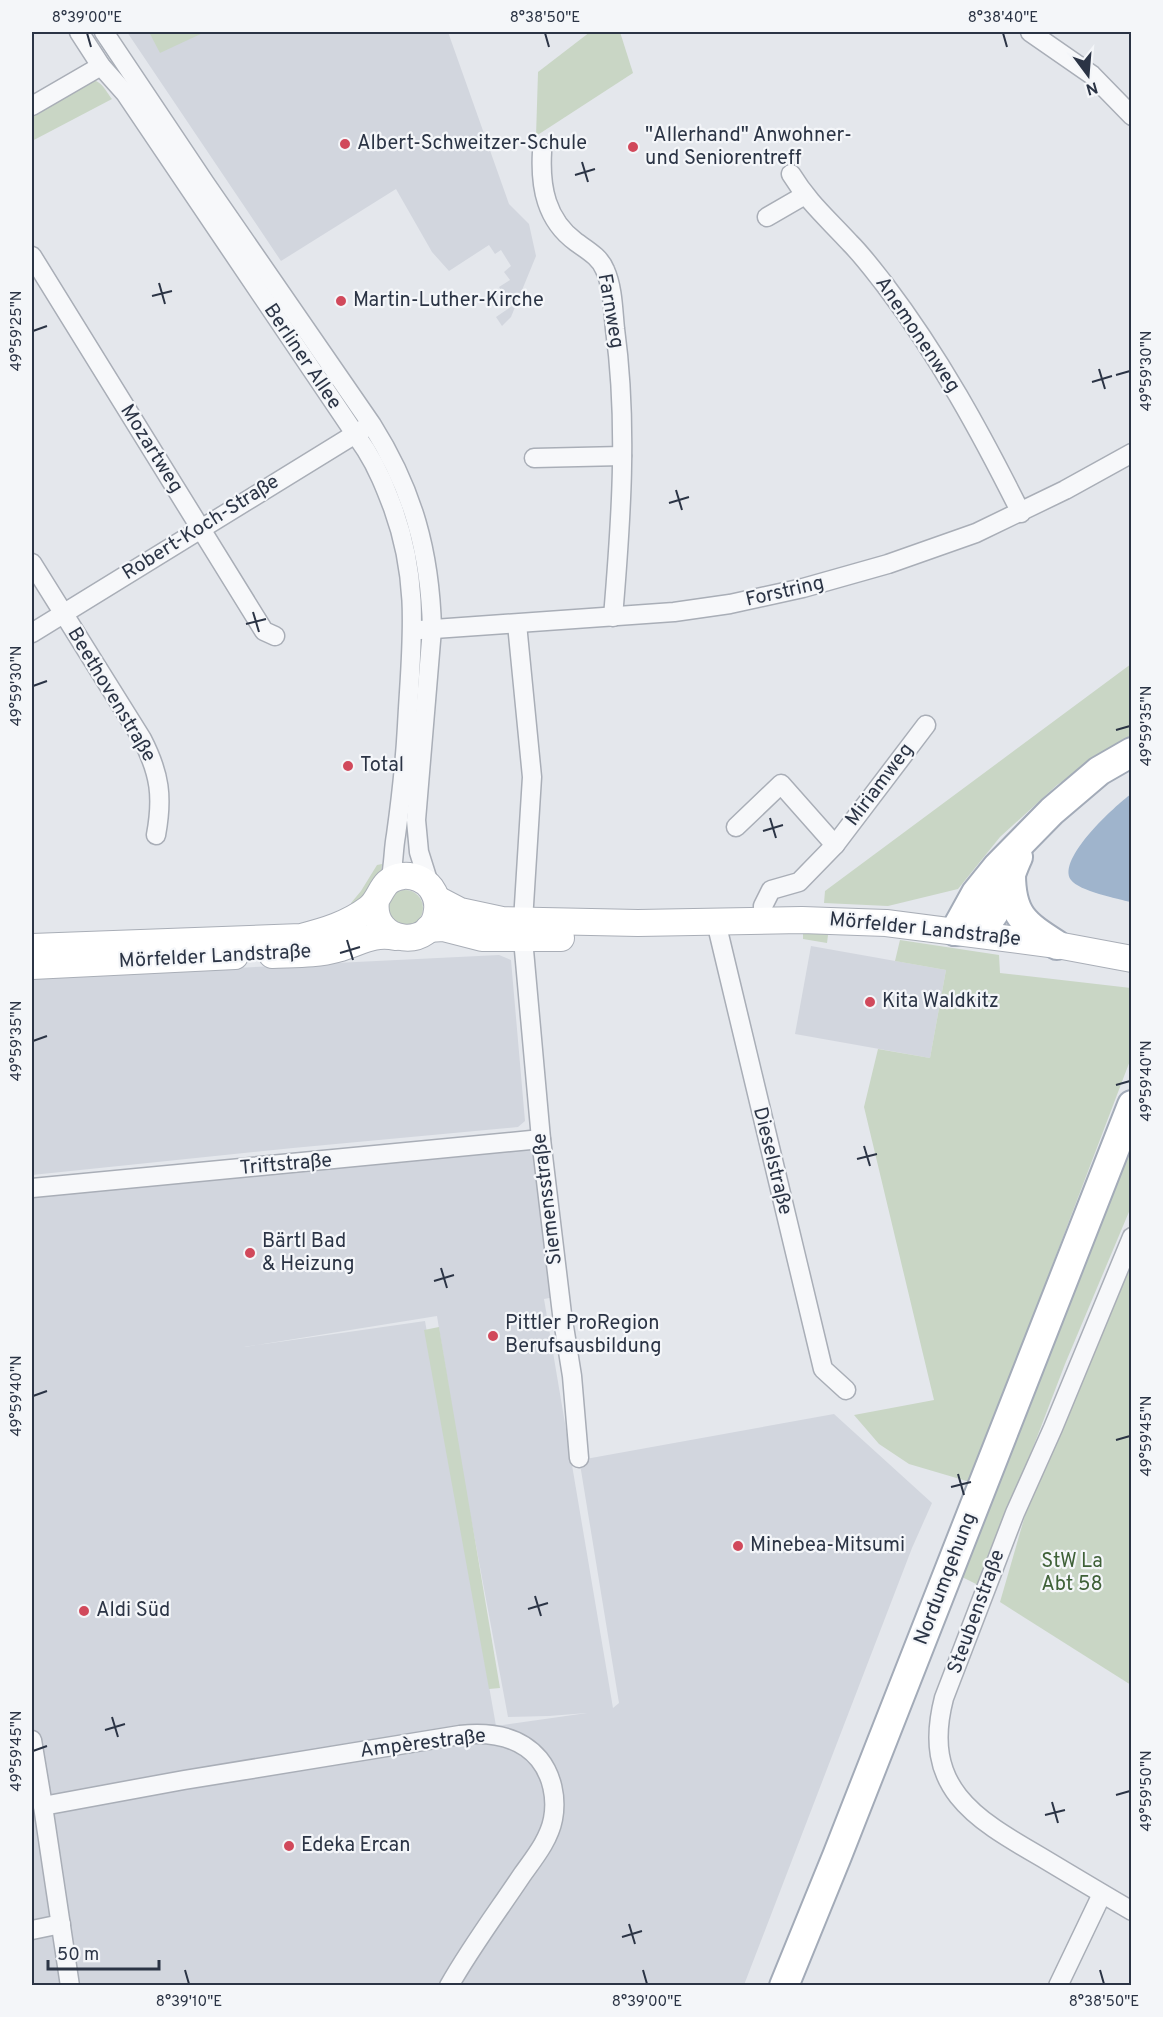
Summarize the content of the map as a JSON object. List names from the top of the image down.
{
  "streets": {
    "main road": ["Mörfelder Landstraße", "Nordumgehung"],
    "street": [
      "Farnweg",
      "Anemonenweg",
      "Berliner Allee",
      "Mozartweg",
      "Robert-Koch-Straße",
      "Forstring",
      "Beethovenstraße",
      "Miriamweg",
      "Dieselstraße",
      "Triftstraße",
      "Siemensstraße",
      "Steubenstraße",
      "Ampèrestraße"
    ]
  },
  "crossings": [
    ["Farnweg", "Forstring"],
    ["Anemonenweg", "Forstring"],
    ["Berliner Allee", "Robert-Koch-Straße"],
    ["Berliner Allee", "Forstring"],
    ["Berliner Allee", "Mörfelder Landstraße"],
    ["Mozartweg", "Robert-Koch-Straße"],
    ["Robert-Koch-Straße", "Beethovenstraße"],
    ["Forstring", "Siemensstraße"],
    ["Miriamweg", "Mörfelder Landstraße"],
    ["Mörfelder Landstraße", "Dieselstraße"],
    ["Mörfelder Landstraße", "Siemensstraße"],
    ["Triftstraße", "Siemensstraße"]
  ],
  "parks": ["StW La Abt 58"],
  "places": [
    "Albert-Schweitzer-Schule",
    "\"Allerhand\" Anwohner- und Seniorentreff",
    "Martin-Luther-Kirche",
    "Total",
    "Kita Waldkitz",
    "Bärtl Bad & Heizung",
    "Pittler ProRegion Berufsausbildung",
    "Minebea-Mitsumi",
    "Aldi Süd",
    "Edeka Ercan"
  ],
  "scale_bar": "50 m",
  "north": "bottom",
  "coordinates": [
    "8°39'00\"E",
    "8°38'50\"E",
    "8°38'40\"E",
    "49°59'25\"N",
    "49°59'30\"N",
    "49°59'35\"N",
    "49°59'40\"N",
    "49°59'45\"N",
    "49°59'50\"N",
    "8°39'10\"E"
  ]
}
